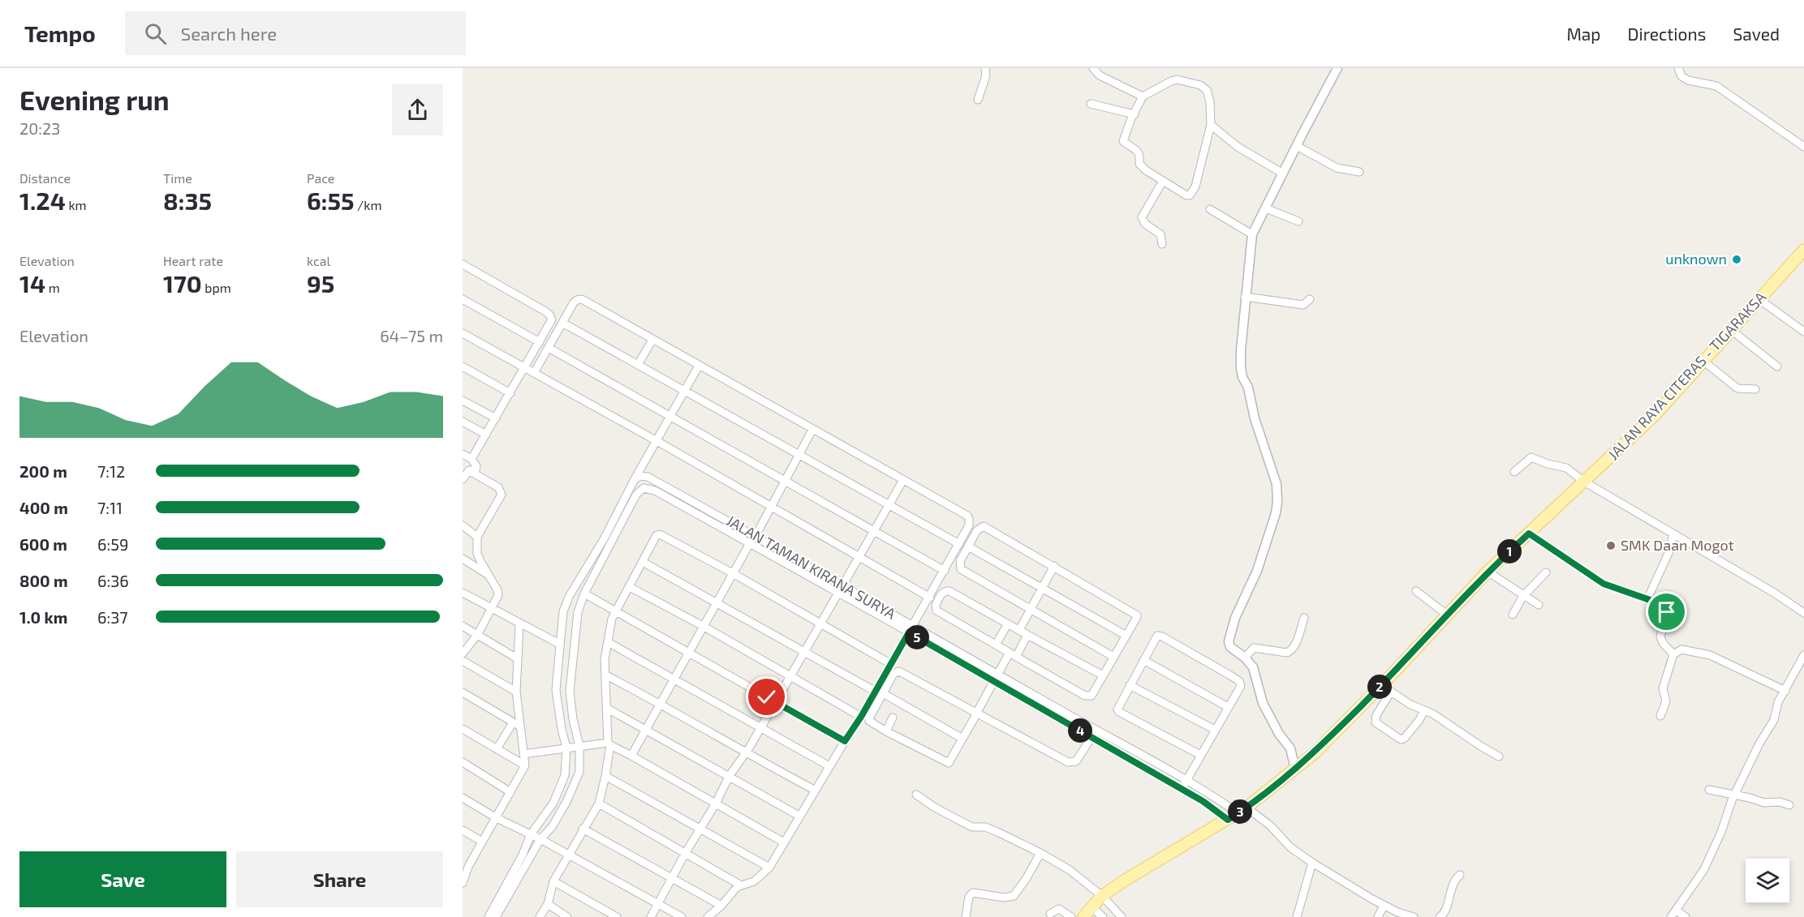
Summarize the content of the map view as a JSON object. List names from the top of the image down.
{
  "streets": {
    "main road": ["JALAN RAYA CITERAS - TIGARAKSA"],
    "street": ["JALAN TAMAN KIRANA SURYA"]
  },
  "crossings": [
    ["JALAN RAYA CITERAS - TIGARAKSA", "JALAN TAMAN KIRANA SURYA"]
  ],
  "places": ["unknown", "SMK Daan Mogot"],
  "page": {
    "header": "Tempo",
    "search": "Search here",
    "nav": ["Map", "Directions", "Saved"],
    "heading": ["Evening run", "20:23"],
    "stats": [
      ["Distance", "1.24 km"],
      ["Time", "8:35"],
      ["Pace", "6:55 /km"],
      ["Elevation", "14 m"],
      ["Heart rate", "170 bpm"],
      ["kcal", "95"]
    ],
    "chart": ["Elevation", "64–75 m"],
    "list": [
      {
        "name": "200 m",
        "note": "7:12"
      },
      {
        "name": "400 m",
        "note": "7:11"
      },
      {
        "name": "600 m",
        "note": "6:59"
      },
      {
        "name": "800 m",
        "note": "6:36"
      },
      {
        "name": "1.0 km",
        "note": "6:37"
      }
    ],
    "pins": [
      "1",
      "5",
      "2",
      "4",
      "3"
    ],
    "buttons": ["Save", "Share"]
  }
}
